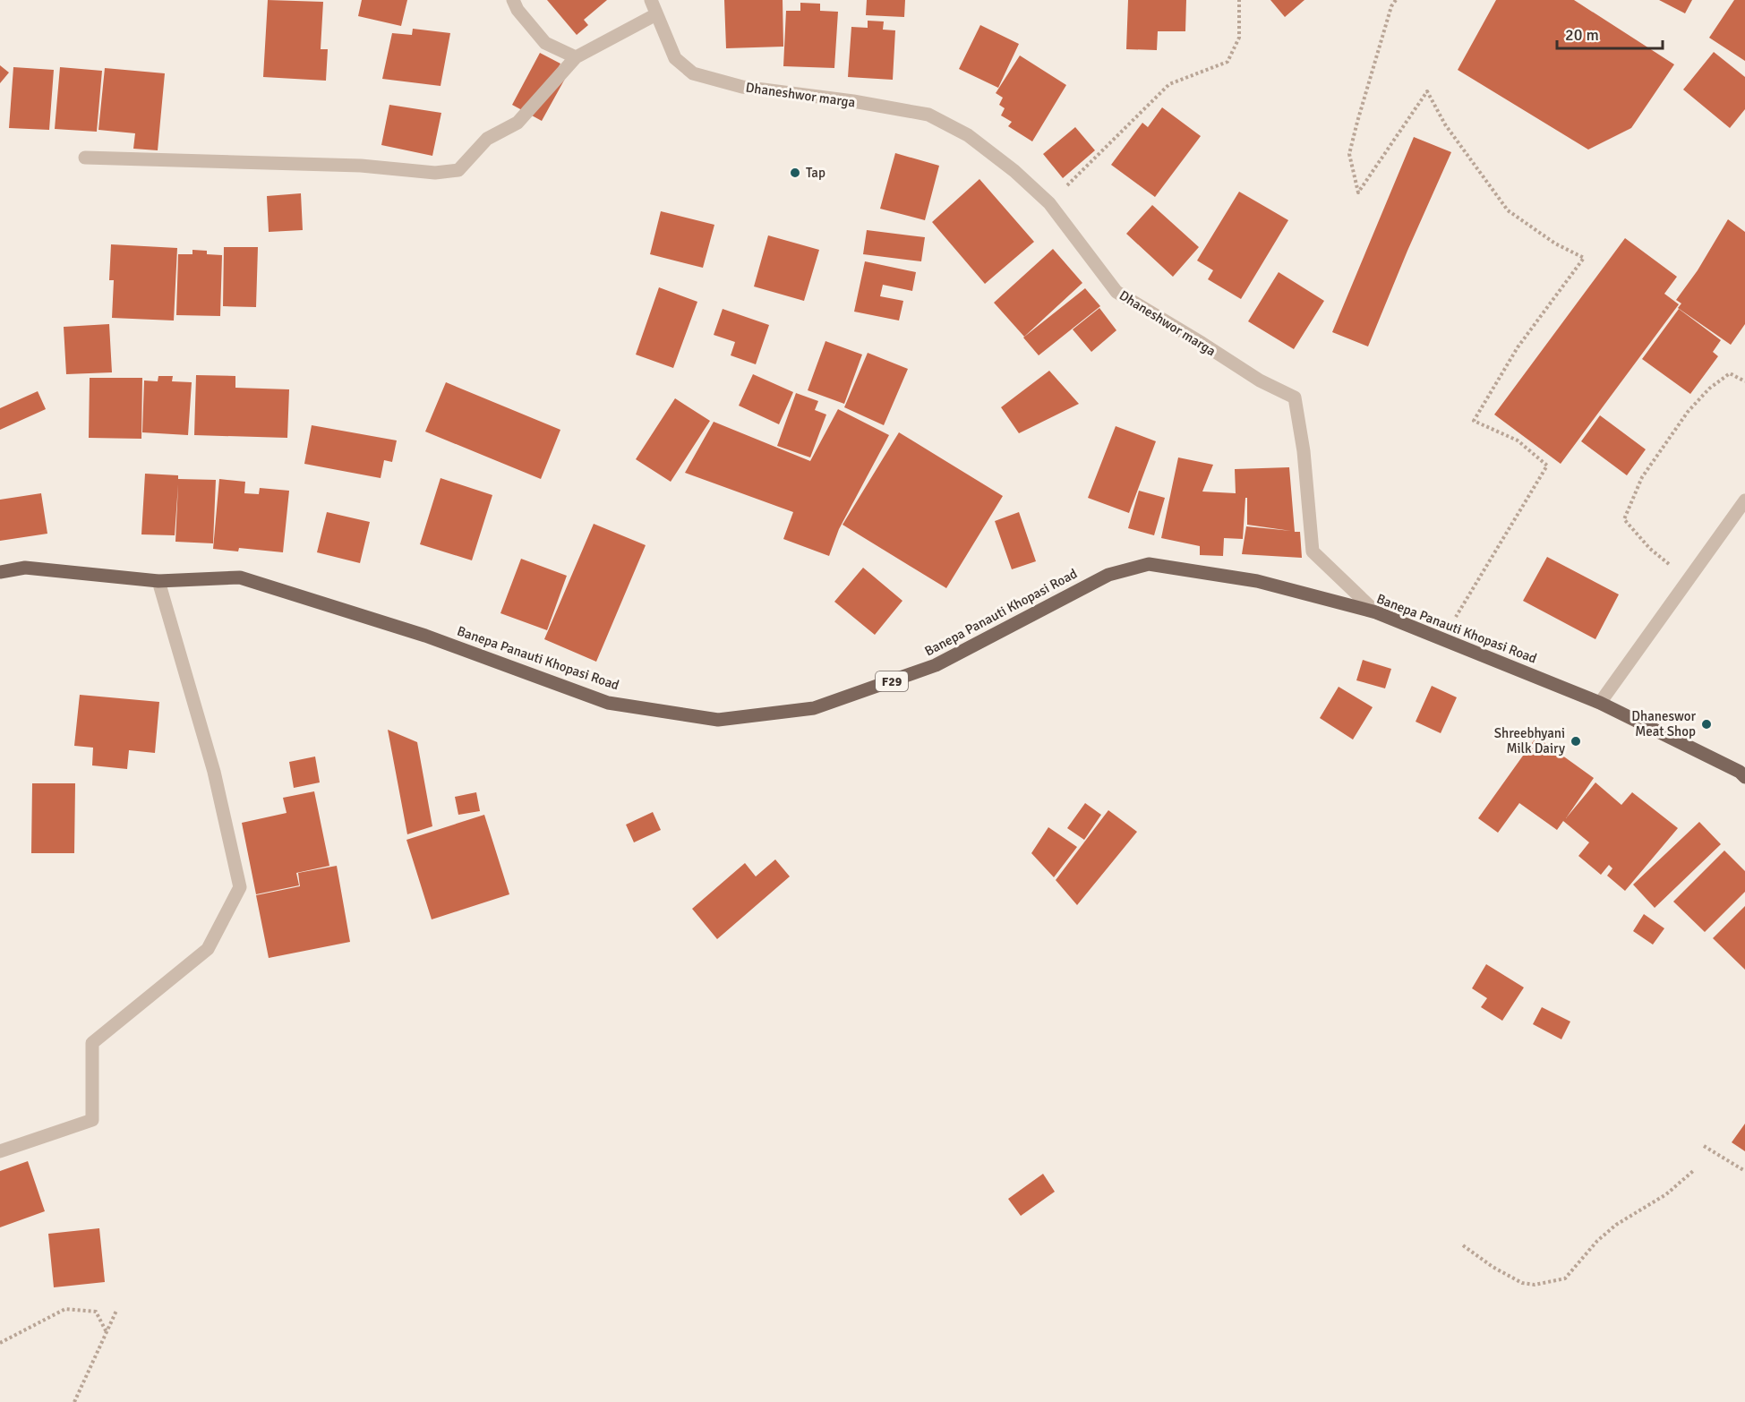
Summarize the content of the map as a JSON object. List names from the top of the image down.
{
  "streets": {
    "main road": ["Banepa Panauti Khopasi Road", "F29"],
    "street": ["Dhaneshwor marga"]
  },
  "crossings": [
    ["Dhaneshwor marga", "Banepa Panauti Khopasi Road"]
  ],
  "places": ["Tap", "Dhaneswor Meat Shop", "Shreebhyani Milk Dairy"],
  "scale_bar": "20 m"
}
